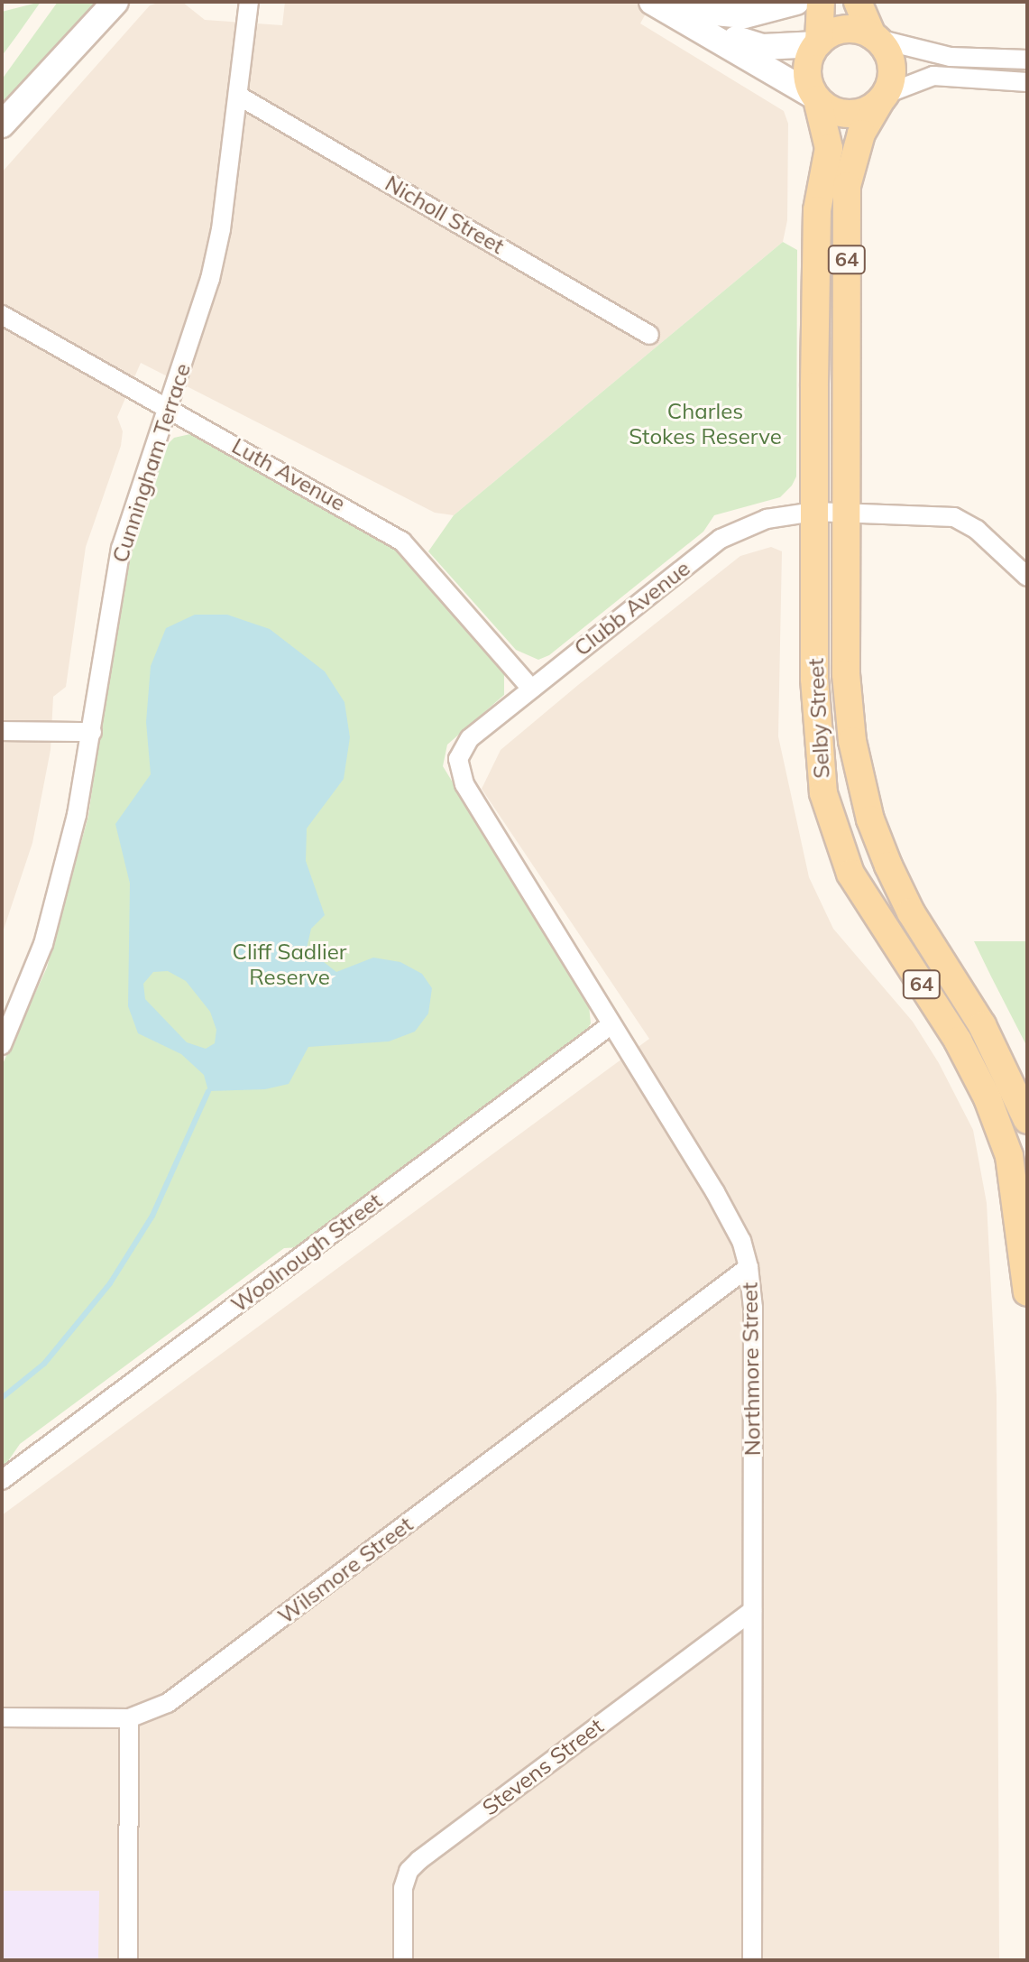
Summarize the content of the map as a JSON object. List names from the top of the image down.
{
  "streets": {
    "main road": ["64", "Selby Street"],
    "street": [
      "Nicholl Street",
      "Cunningham Terrace",
      "Luth Avenue",
      "Clubb Avenue",
      "Woolnough Street",
      "Northmore Street",
      "Wilsmore Street",
      "Stevens Street"
    ]
  },
  "crossings": [
    ["Nicholl Street", "Cunningham Terrace"],
    ["64", "Selby Street"],
    ["Cunningham Terrace", "Luth Avenue"],
    ["Luth Avenue", "Clubb Avenue"],
    ["Clubb Avenue", "Selby Street"],
    ["Clubb Avenue", "Northmore Street"],
    ["Woolnough Street", "Northmore Street"],
    ["Northmore Street", "Wilsmore Street"],
    ["Northmore Street", "Stevens Street"]
  ],
  "parks": ["Charles Stokes Reserve", "Cliff Sadlier Reserve"]
}
